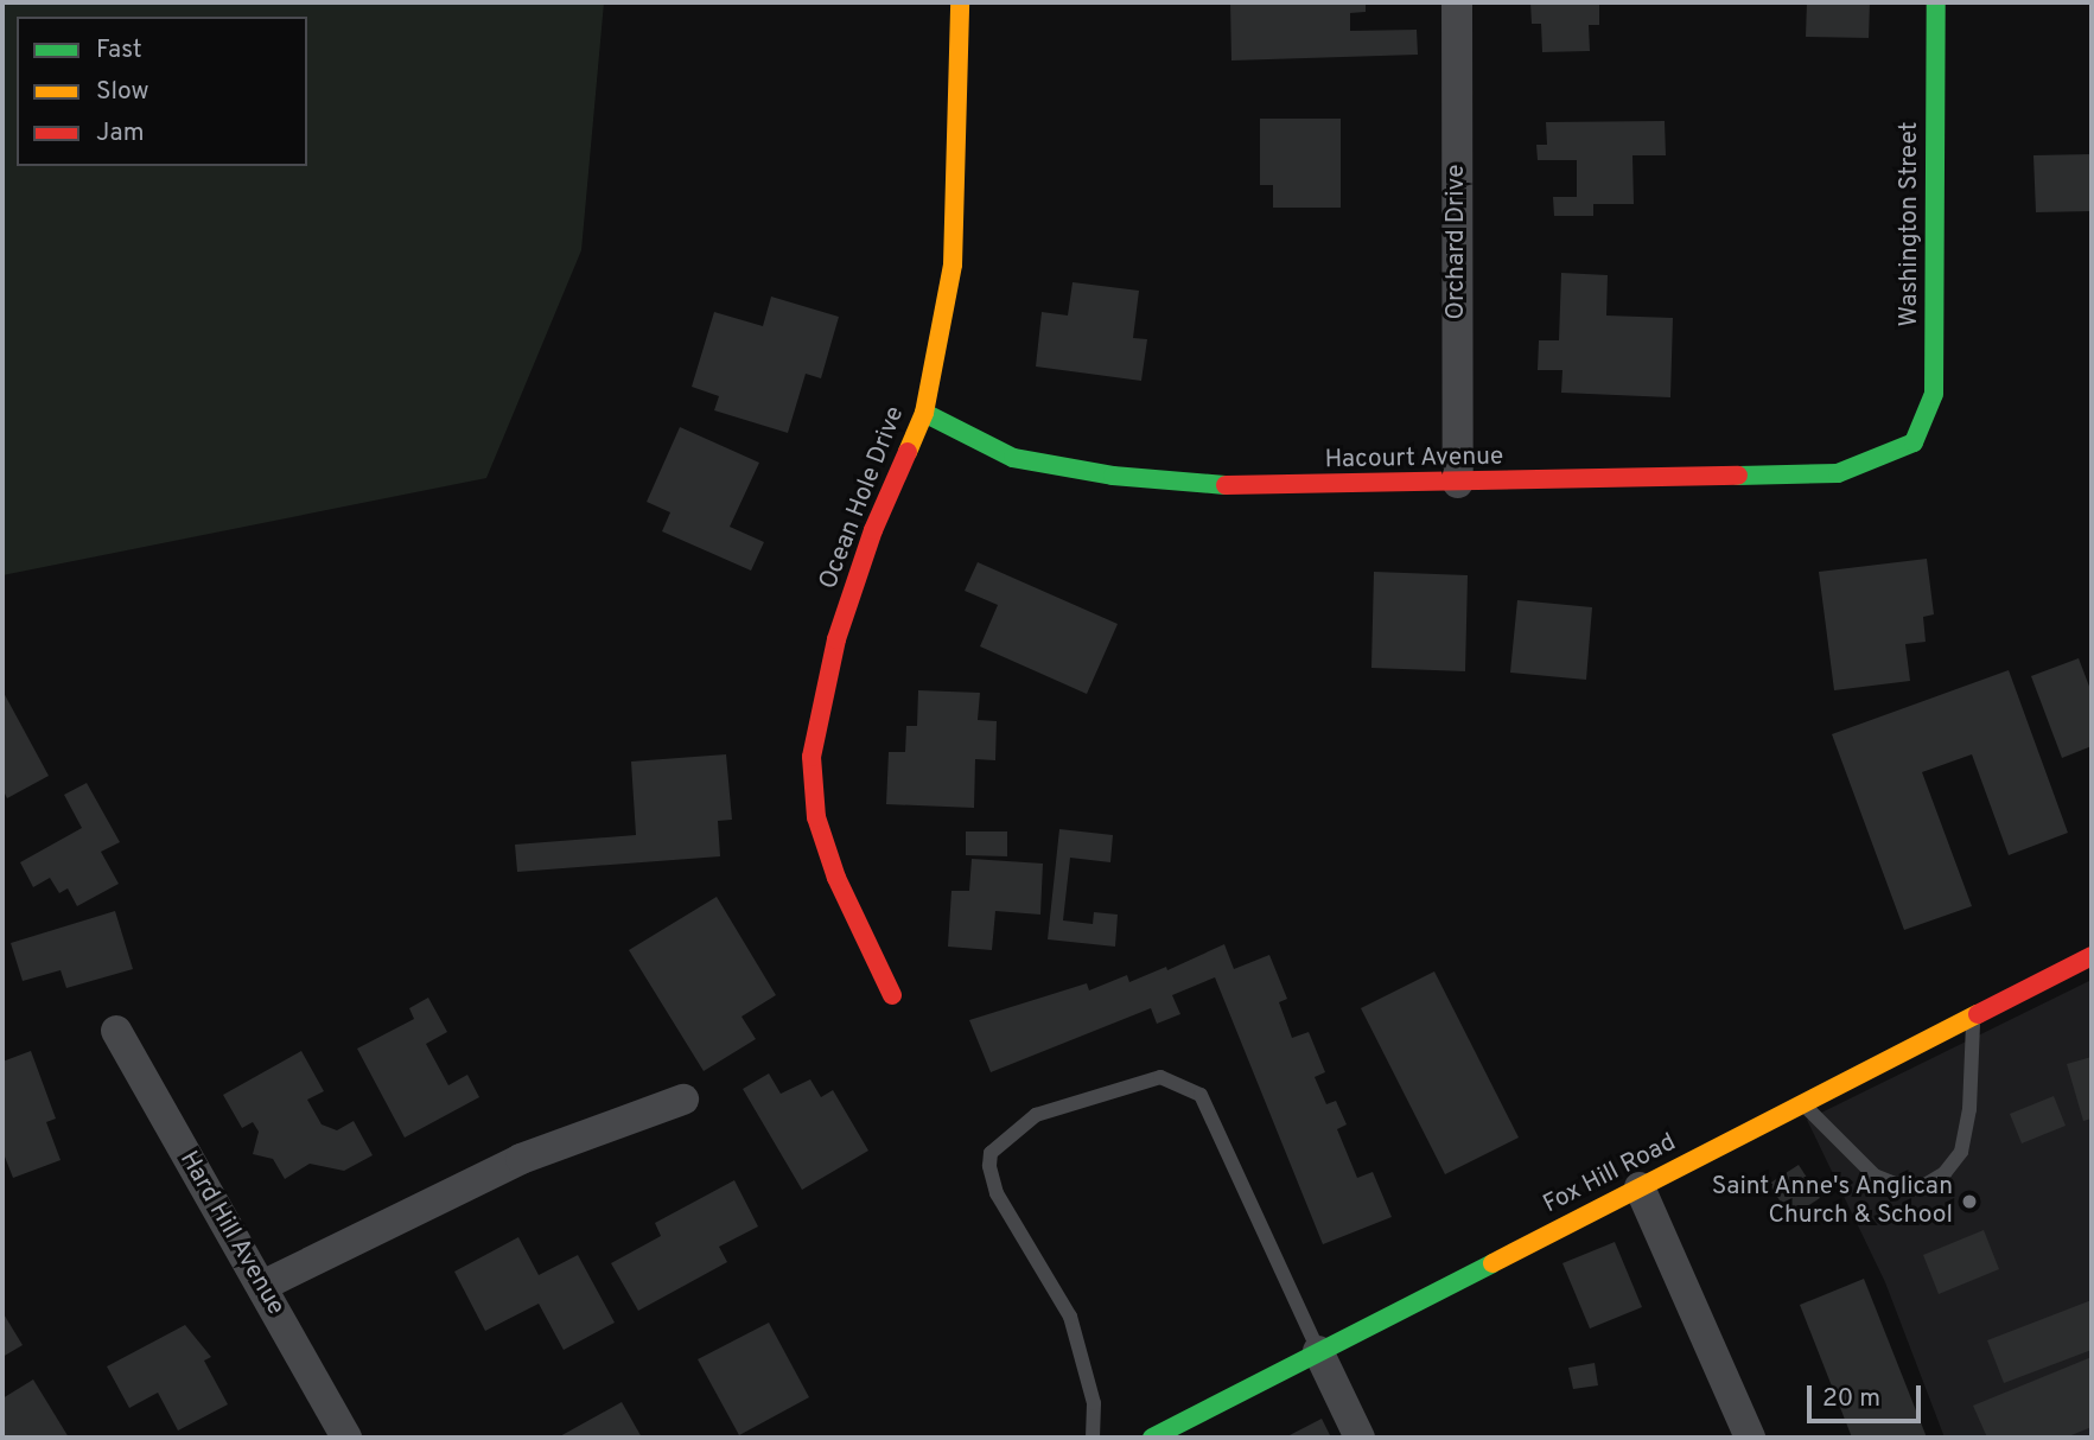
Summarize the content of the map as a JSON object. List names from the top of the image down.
{
  "streets": {
    "street": [
      "Washington Street",
      "Orchard Drive",
      "Hacourt Avenue",
      "Ocean Hole Drive",
      "Fox Hill Road",
      "Hard Hill Avenue"
    ]
  },
  "crossings": [
    ["Washington Street", "Hacourt Avenue"],
    ["Orchard Drive", "Hacourt Avenue"],
    ["Hacourt Avenue", "Ocean Hole Drive"]
  ],
  "places": ["Saint Anne's Anglican Church & School"],
  "legend": ["Fast", "Slow", "Jam"],
  "scale_bar": "20 m"
}
